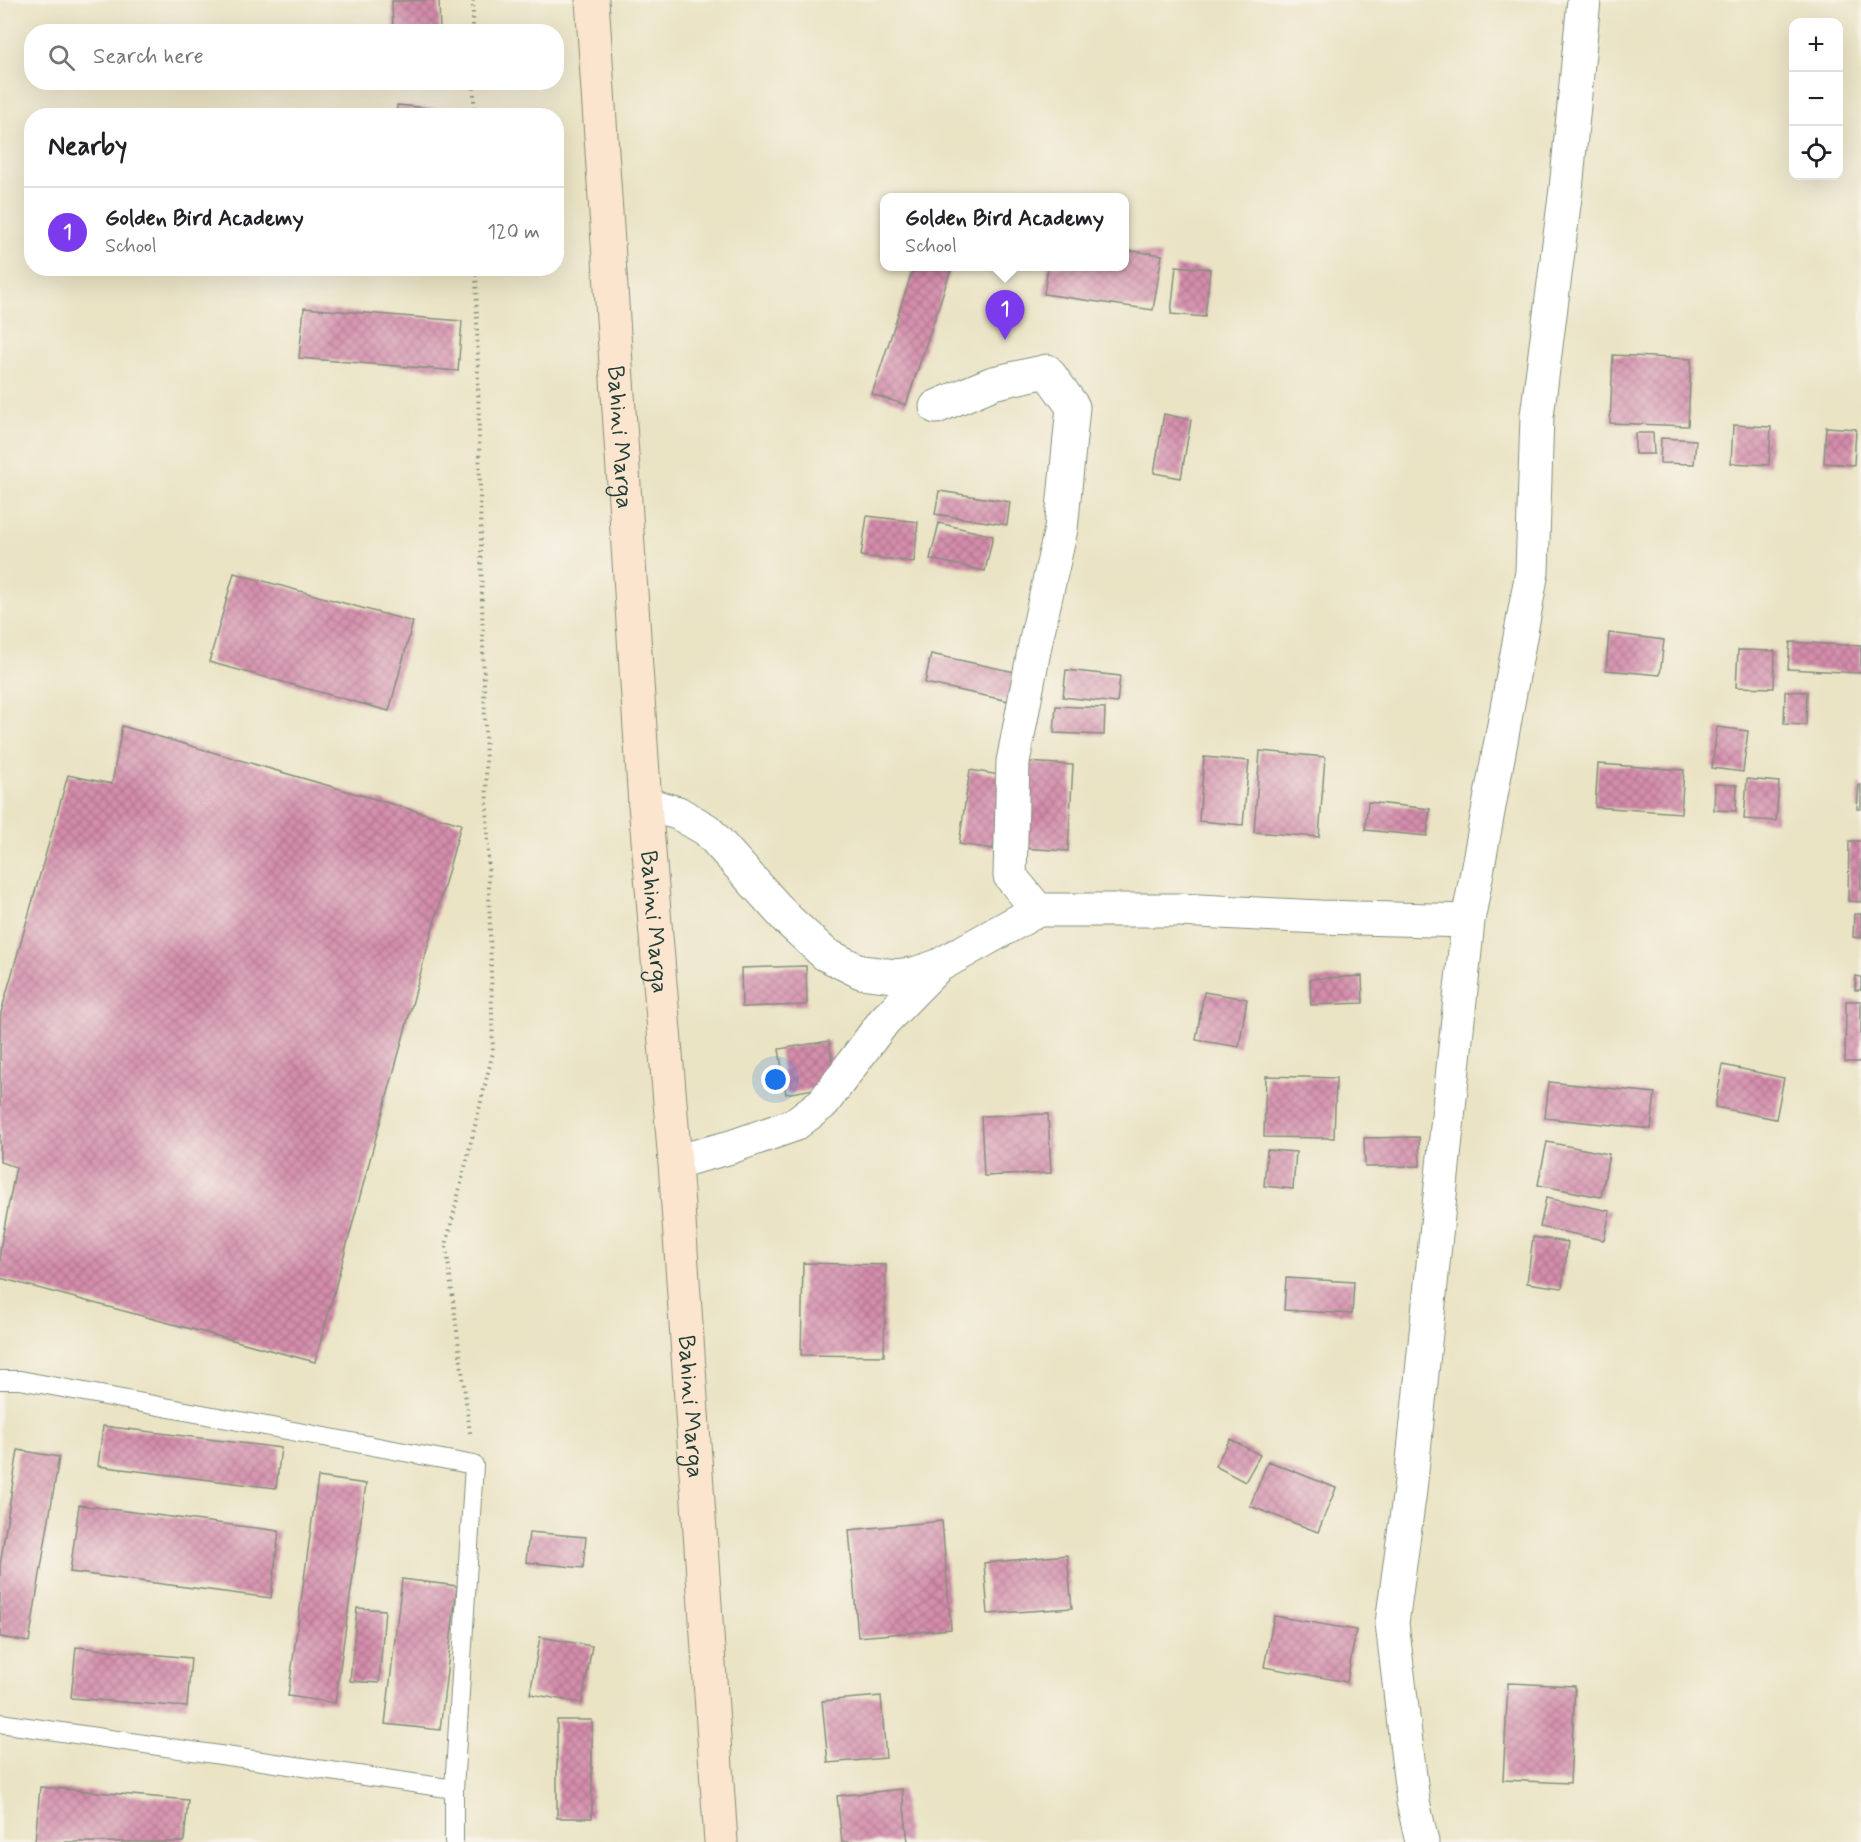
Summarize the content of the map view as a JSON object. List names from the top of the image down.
{
  "streets": {
    "street": ["Bahini Marga"]
  },
  "page": {
    "map_buttons": ["+", "−"],
    "search": "Search here",
    "heading": "Nearby",
    "list": [
      {
        "mark": "1",
        "name": "Golden Bird Academy",
        "note": "School",
        "value": "120 m"
      }
    ],
    "popup": ["Golden Bird Academy", "School"],
    "pins": "1"
  }
}
